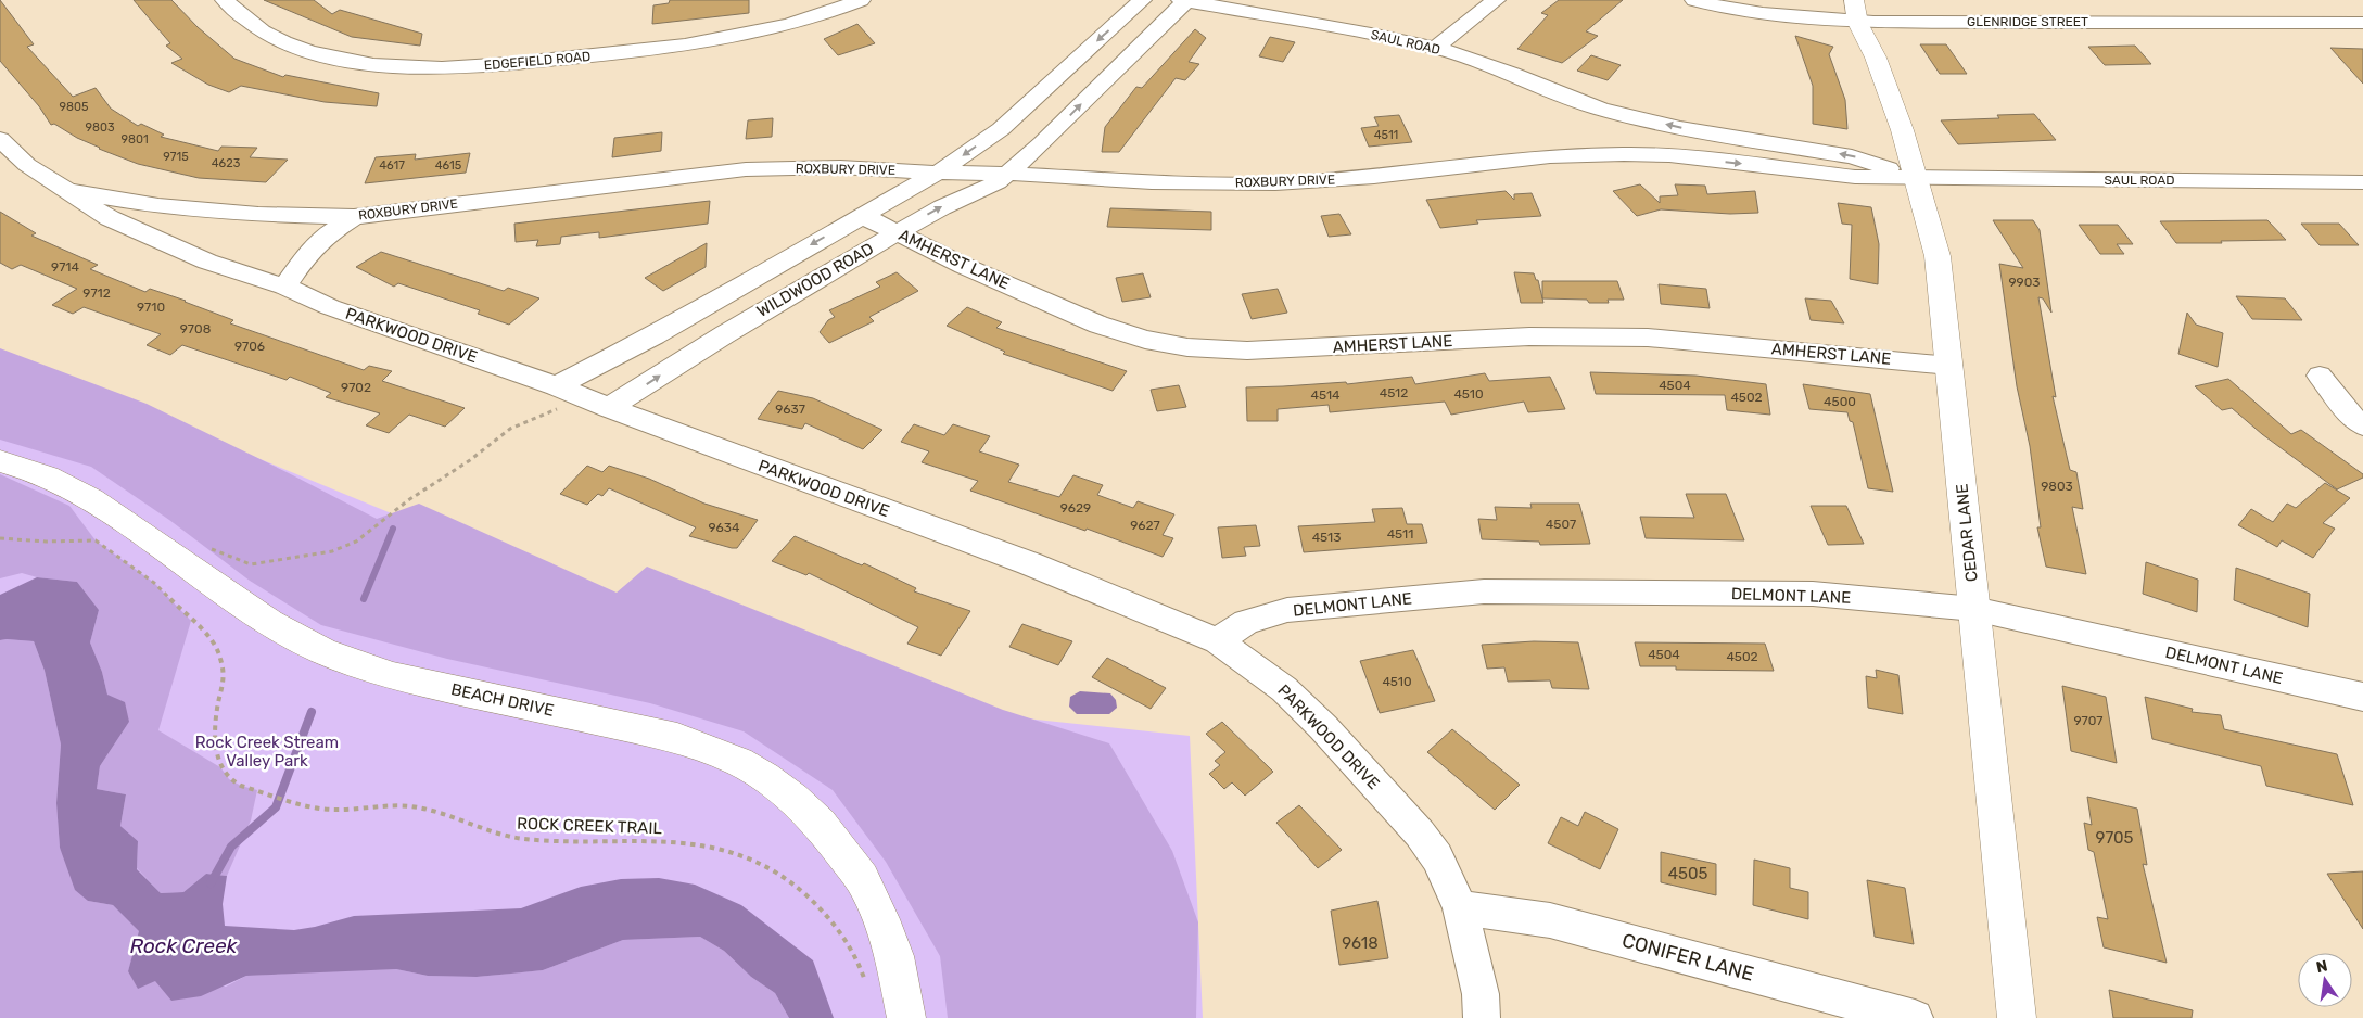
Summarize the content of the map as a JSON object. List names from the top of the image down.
{
  "streets": {
    "street": [
      "GLENRIDGE STREET",
      "SAUL ROAD",
      "EDGEFIELD ROAD",
      "ROXBURY DRIVE",
      "AMHERST LANE",
      "WILDWOOD ROAD",
      "PARKWOOD DRIVE",
      "CEDAR LANE",
      "DELMONT LANE",
      "BEACH DRIVE",
      "CONIFER LANE"
    ],
    "path": ["ROCK CREEK TRAIL"]
  },
  "crossings": [
    ["GLENRIDGE STREET", "CEDAR LANE"],
    ["SAUL ROAD", "ROXBURY DRIVE"],
    ["SAUL ROAD", "WILDWOOD ROAD"],
    ["SAUL ROAD", "CEDAR LANE"],
    ["ROXBURY DRIVE", "WILDWOOD ROAD"],
    ["ROXBURY DRIVE", "PARKWOOD DRIVE"],
    ["AMHERST LANE", "WILDWOOD ROAD"],
    ["AMHERST LANE", "CEDAR LANE"],
    ["WILDWOOD ROAD", "PARKWOOD DRIVE"],
    ["PARKWOOD DRIVE", "DELMONT LANE"],
    ["PARKWOOD DRIVE", "CONIFER LANE"],
    ["CEDAR LANE", "DELMONT LANE"]
  ],
  "water": ["Rock Creek"],
  "parks": ["Rock Creek Stream Valley Park"],
  "house_numbers": [
    "9805",
    "9803",
    "4511",
    "9801",
    "9715",
    "4623",
    "4617",
    "4615",
    "9714",
    "9903",
    "9712",
    "9710",
    "9708",
    "9706",
    "4504",
    "9702",
    "4512",
    "4510",
    "4514",
    "4502",
    "4500",
    "9637",
    "9803",
    "9629",
    "4507",
    "9627",
    "9634",
    "4511",
    "4513",
    "4504",
    "4502",
    "4510",
    "9707",
    "9705",
    "4505",
    "9618"
  ],
  "north": "top"
}
